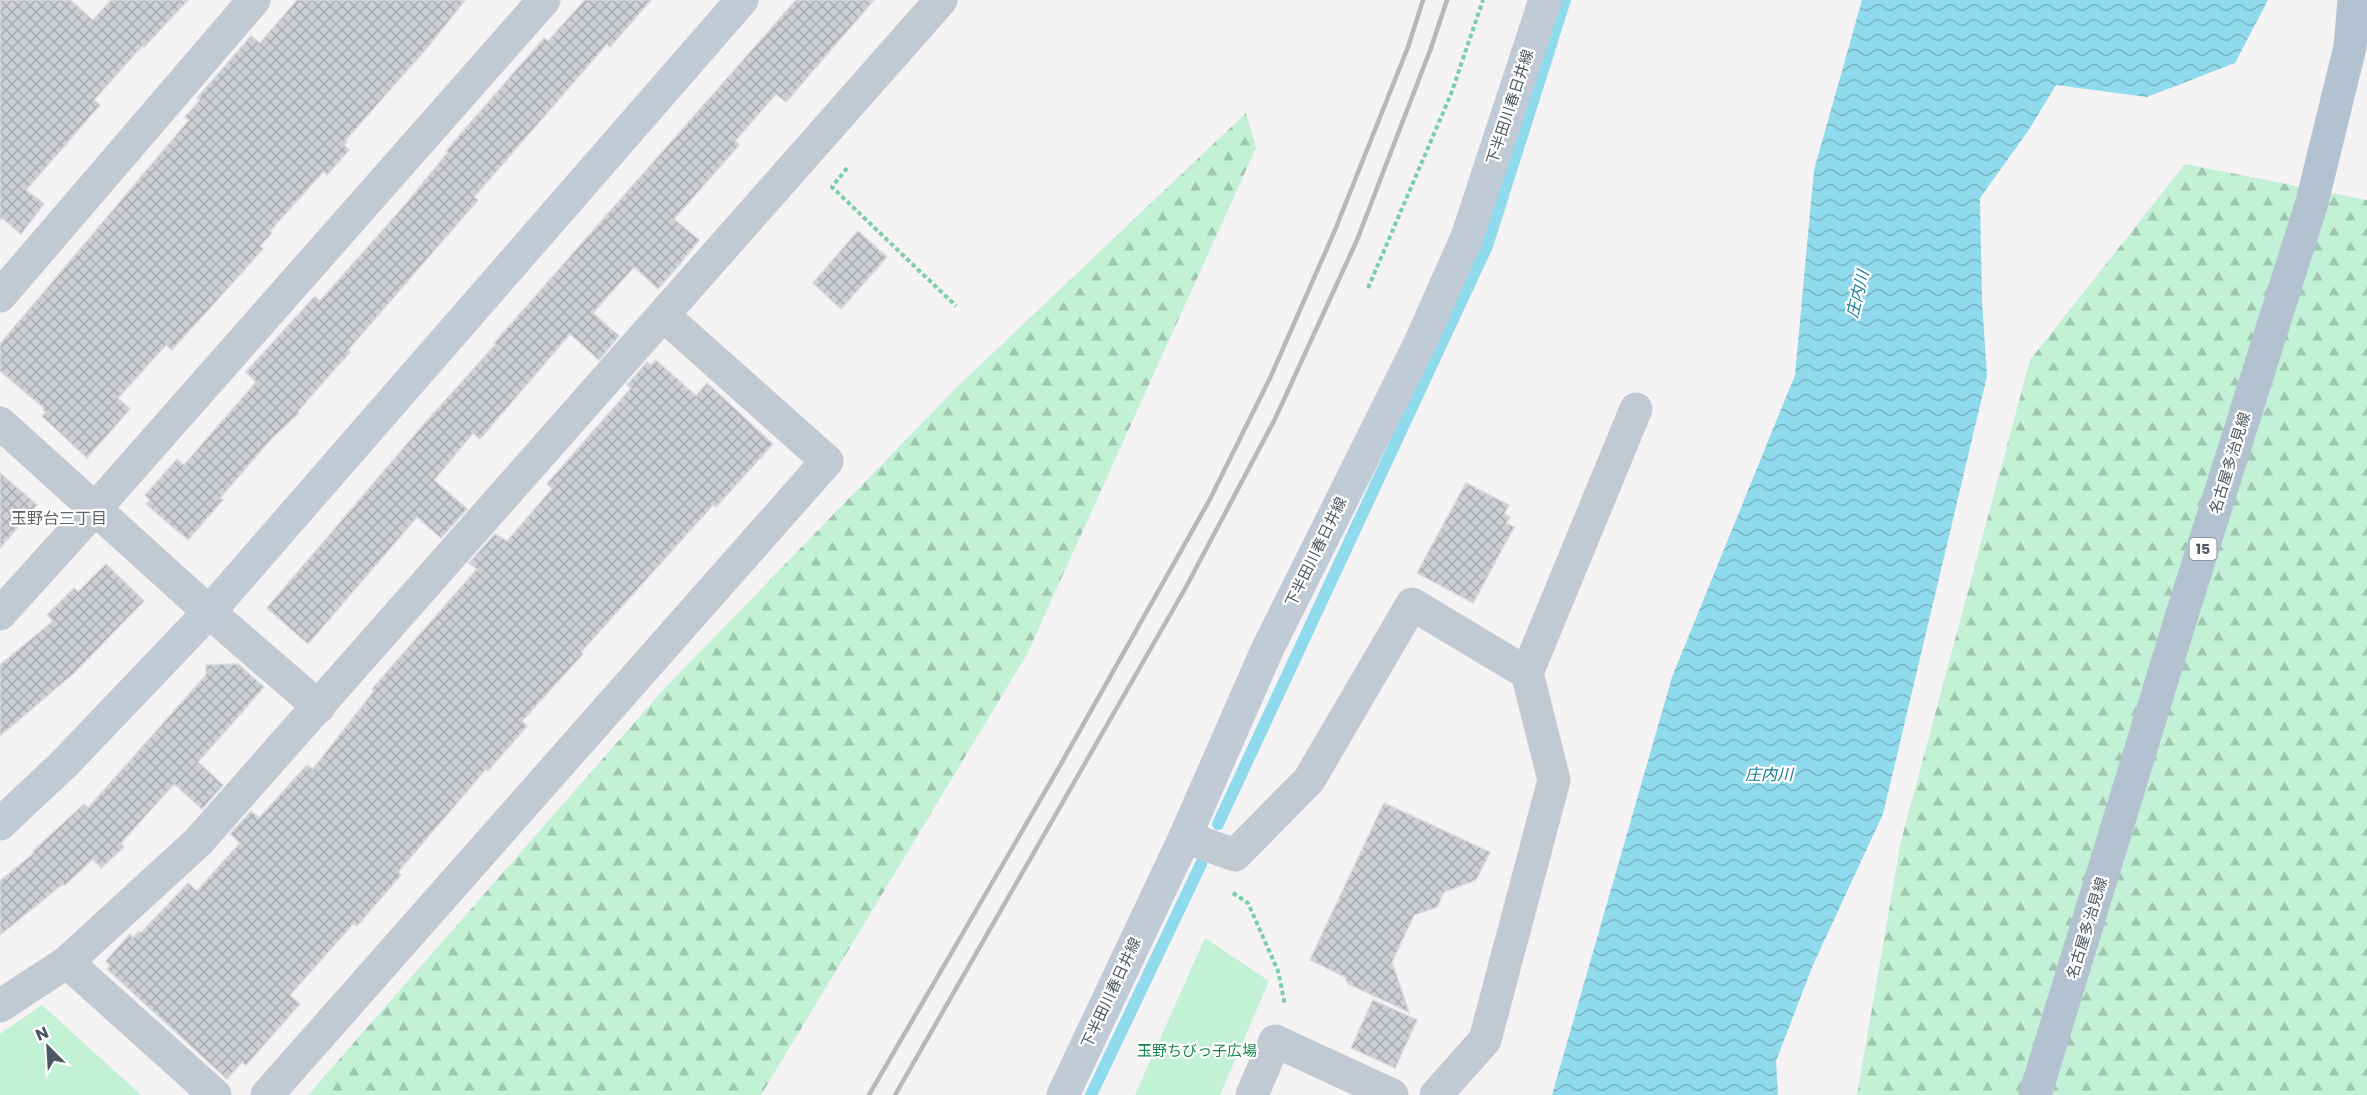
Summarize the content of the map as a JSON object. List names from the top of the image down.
{
  "streets": {
    "main road": ["下半田川春日井線", "名古屋多治見線", "15"]
  },
  "districts": ["玉野台三丁目"],
  "water": ["庄内川"],
  "parks": ["玉野ちびっ子広場"],
  "north": "top left"
}
